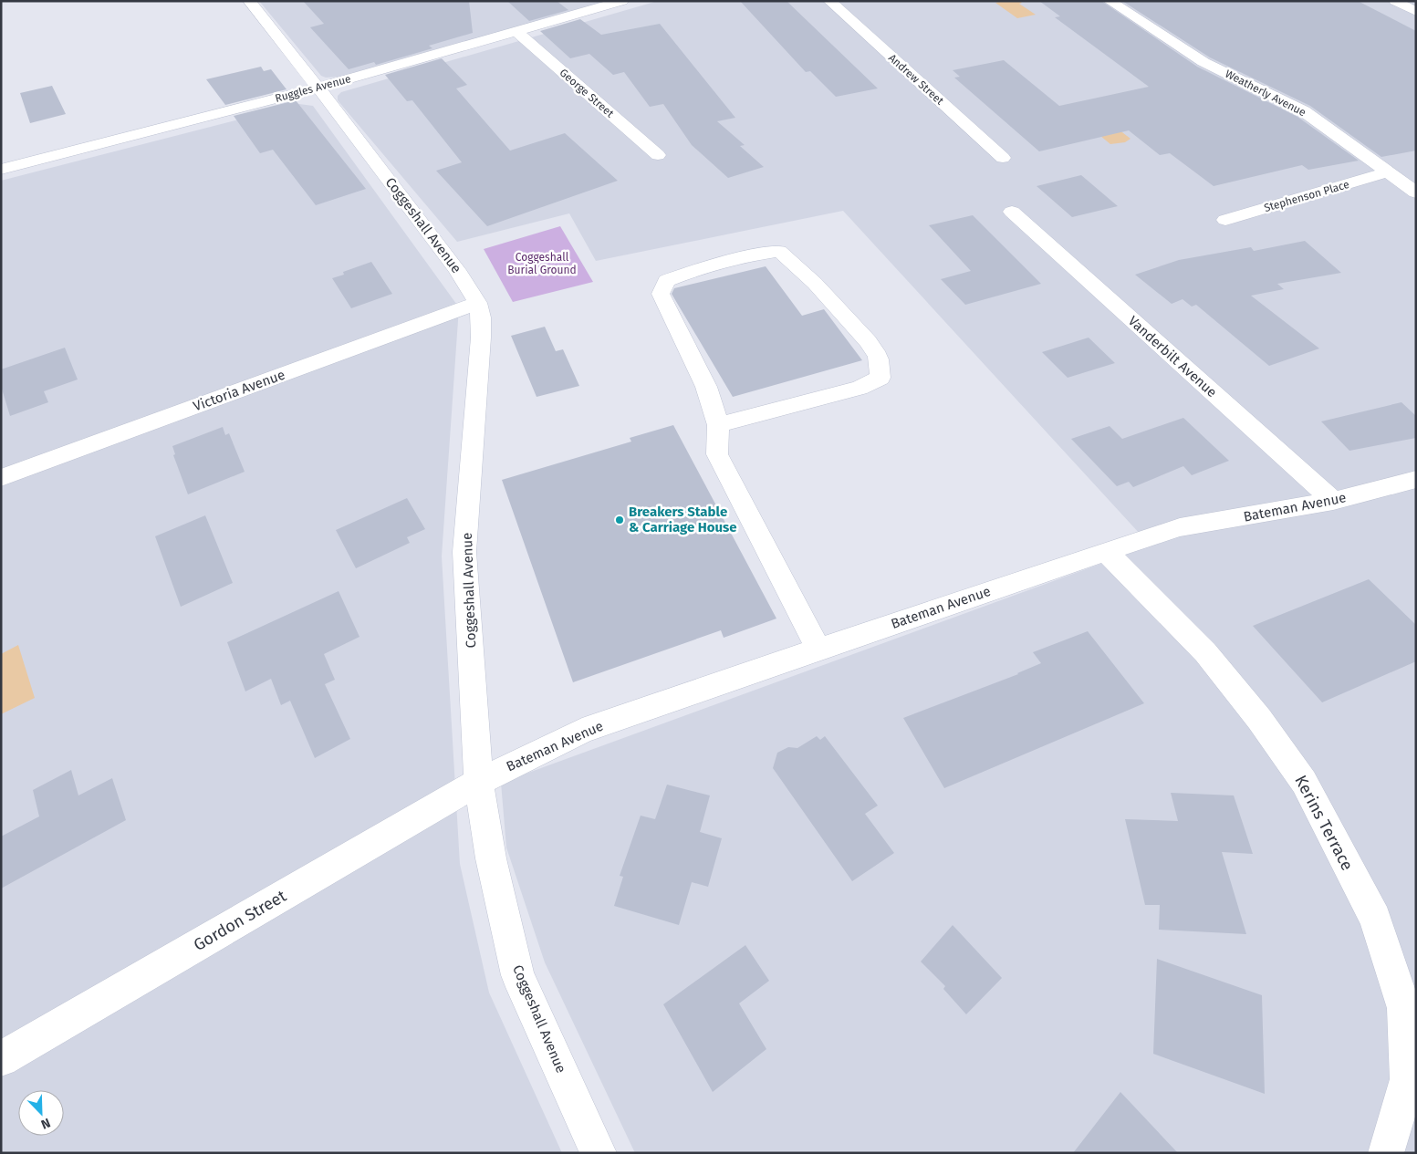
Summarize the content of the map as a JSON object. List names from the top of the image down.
{
  "streets": {
    "street": [
      "Andrew Street",
      "Ruggles Avenue",
      "George Street",
      "Weatherly Avenue",
      "Stephenson Place",
      "Coggeshall Avenue",
      "Vanderbilt Avenue",
      "Victoria Avenue",
      "Bateman Avenue",
      "Kerins Terrace",
      "Gordon Street"
    ]
  },
  "crossings": [
    ["Ruggles Avenue", "George Street"],
    ["Ruggles Avenue", "Coggeshall Avenue"],
    ["Weatherly Avenue", "Stephenson Place"],
    ["Coggeshall Avenue", "Victoria Avenue"],
    ["Coggeshall Avenue", "Bateman Avenue"],
    ["Coggeshall Avenue", "Gordon Street"],
    ["Vanderbilt Avenue", "Bateman Avenue"],
    ["Bateman Avenue", "Kerins Terrace"],
    ["Bateman Avenue", "Gordon Street"]
  ],
  "parks": ["Coggeshall Burial Ground"],
  "places": ["Breakers Stable & Carriage House"],
  "north": "bottom right"
}
